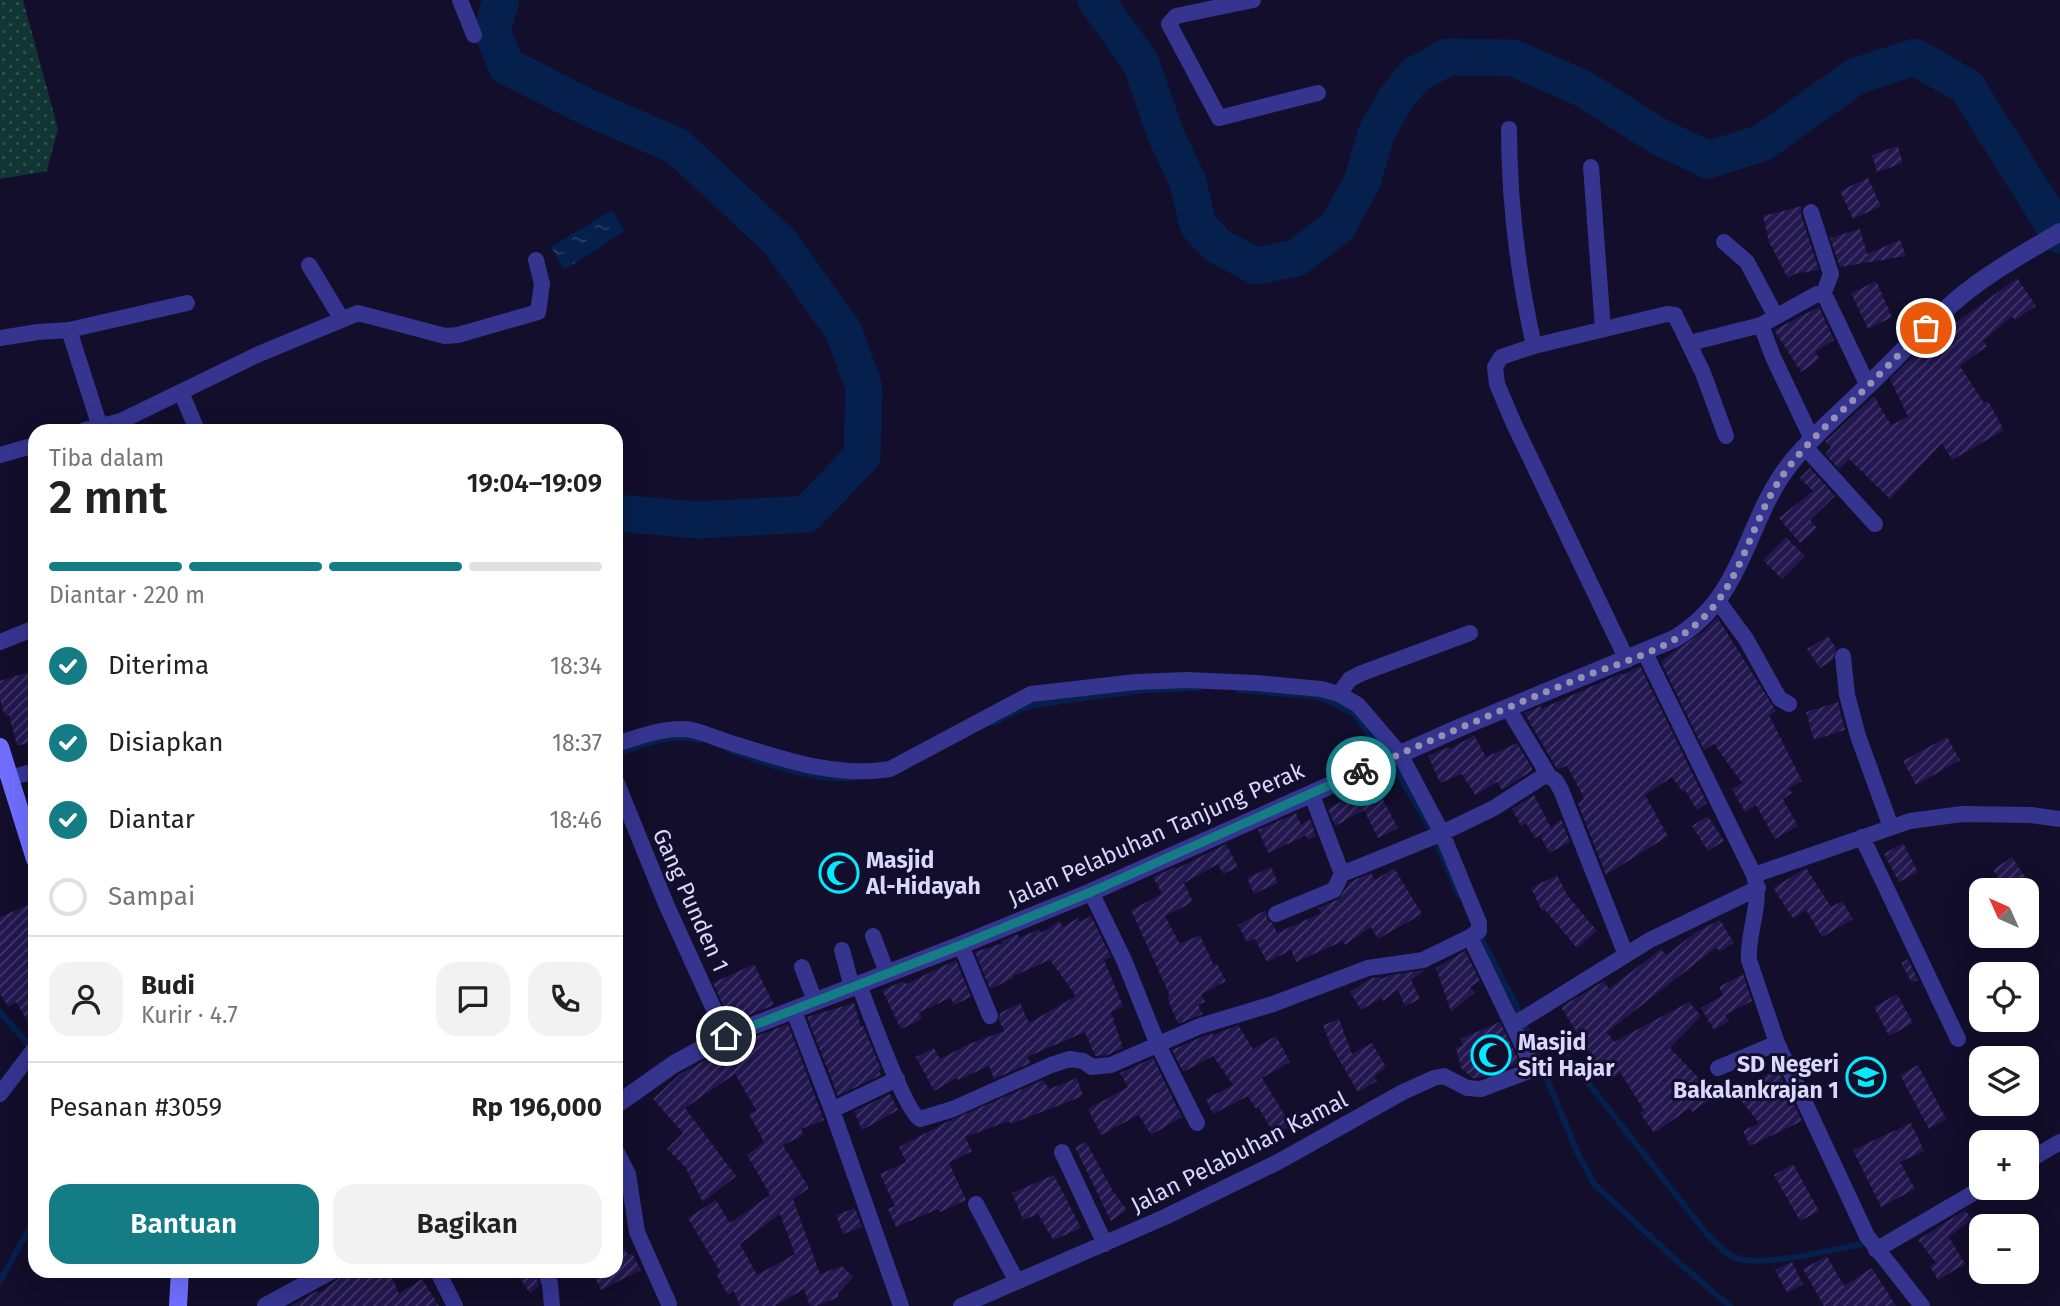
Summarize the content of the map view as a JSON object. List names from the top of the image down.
{
  "streets": {
    "street": ["Jalan Pelabuhan Tanjung Perak", "Gang Punden 1", "Jalan Pelabuhan Kamal"]
  },
  "crossings": [
    ["Jalan Pelabuhan Tanjung Perak", "Gang Punden 1"]
  ],
  "places": {
    "mosque": ["Masjid Al-Hidayah", "Masjid Siti Hajar"],
    "school or university": ["SD Negeri Bakalankrajan 1"]
  },
  "north": "top left",
  "page": {
    "heading": ["2 mnt", "Tiba dalam", "19:04–19:09"],
    "panel": [
      "Budi",
      "Kurir · 4.7",
      "Pesanan #3059",
      "Rp 196,000"
    ],
    "bar": "Diantar · 220 m",
    "list": [
      ["Diterima", "18:34"],
      ["Disiapkan", "18:37"],
      ["Diantar", "18:46"],
      "Sampai"
    ],
    "map_buttons": ["+", "−"],
    "buttons": ["Bantuan", "Bagikan"]
  }
}
